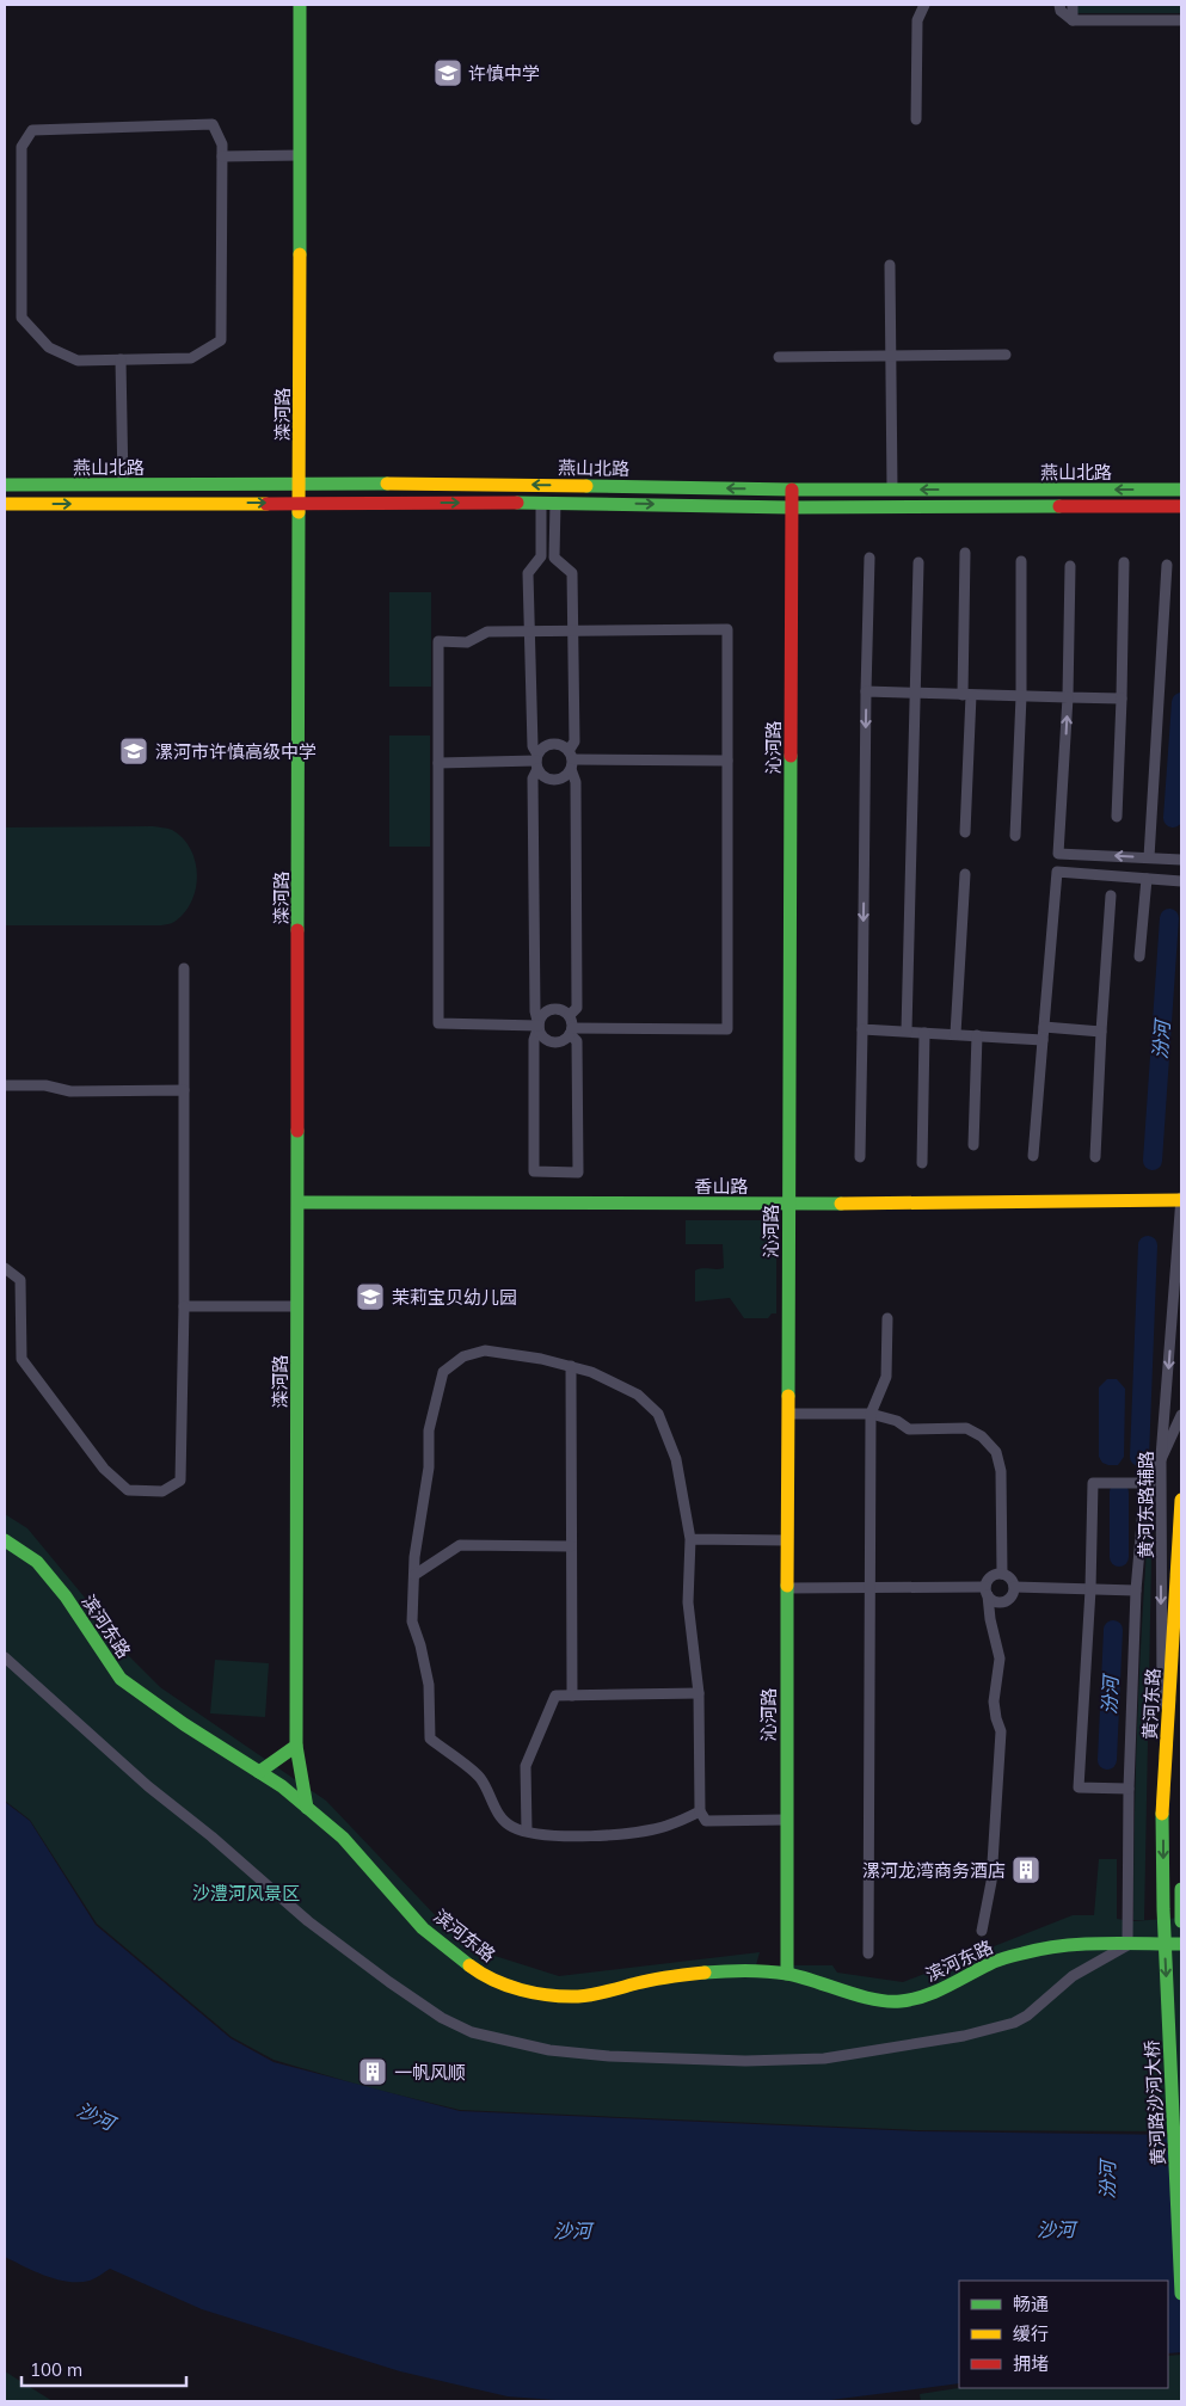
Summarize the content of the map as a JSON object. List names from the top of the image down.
{
  "streets": {
    "street": [
      "滦河路",
      "燕山北路",
      "沁河路",
      "香山路",
      "黄河东路辅路",
      "滨河东路",
      "黄河东路",
      "黄河路沙河大桥"
    ]
  },
  "crossings": [
    ["滦河路", "燕山北路"],
    ["滦河路", "香山路"],
    ["滦河路", "滨河东路"],
    ["燕山北路", "沁河路"],
    ["沁河路", "香山路"],
    ["沁河路", "滨河东路"],
    ["香山路", "黄河东路辅路"],
    ["黄河东路辅路", "黄河东路"],
    ["黄河东路", "黄河路沙河大桥"]
  ],
  "one_way": ["黄河路沙河大桥"],
  "water": ["汾河", "沙河"],
  "parks": ["沙澧河风景区"],
  "places": {
    "school or university": ["许慎中学", "漯河市许慎高级中学", "茉莉宝贝幼儿园"],
    "building": ["漯河龙湾商务酒店", "一帆风顺"]
  },
  "legend": ["畅通", "缓行", "拥堵"],
  "scale_bar": "100 m"
}
